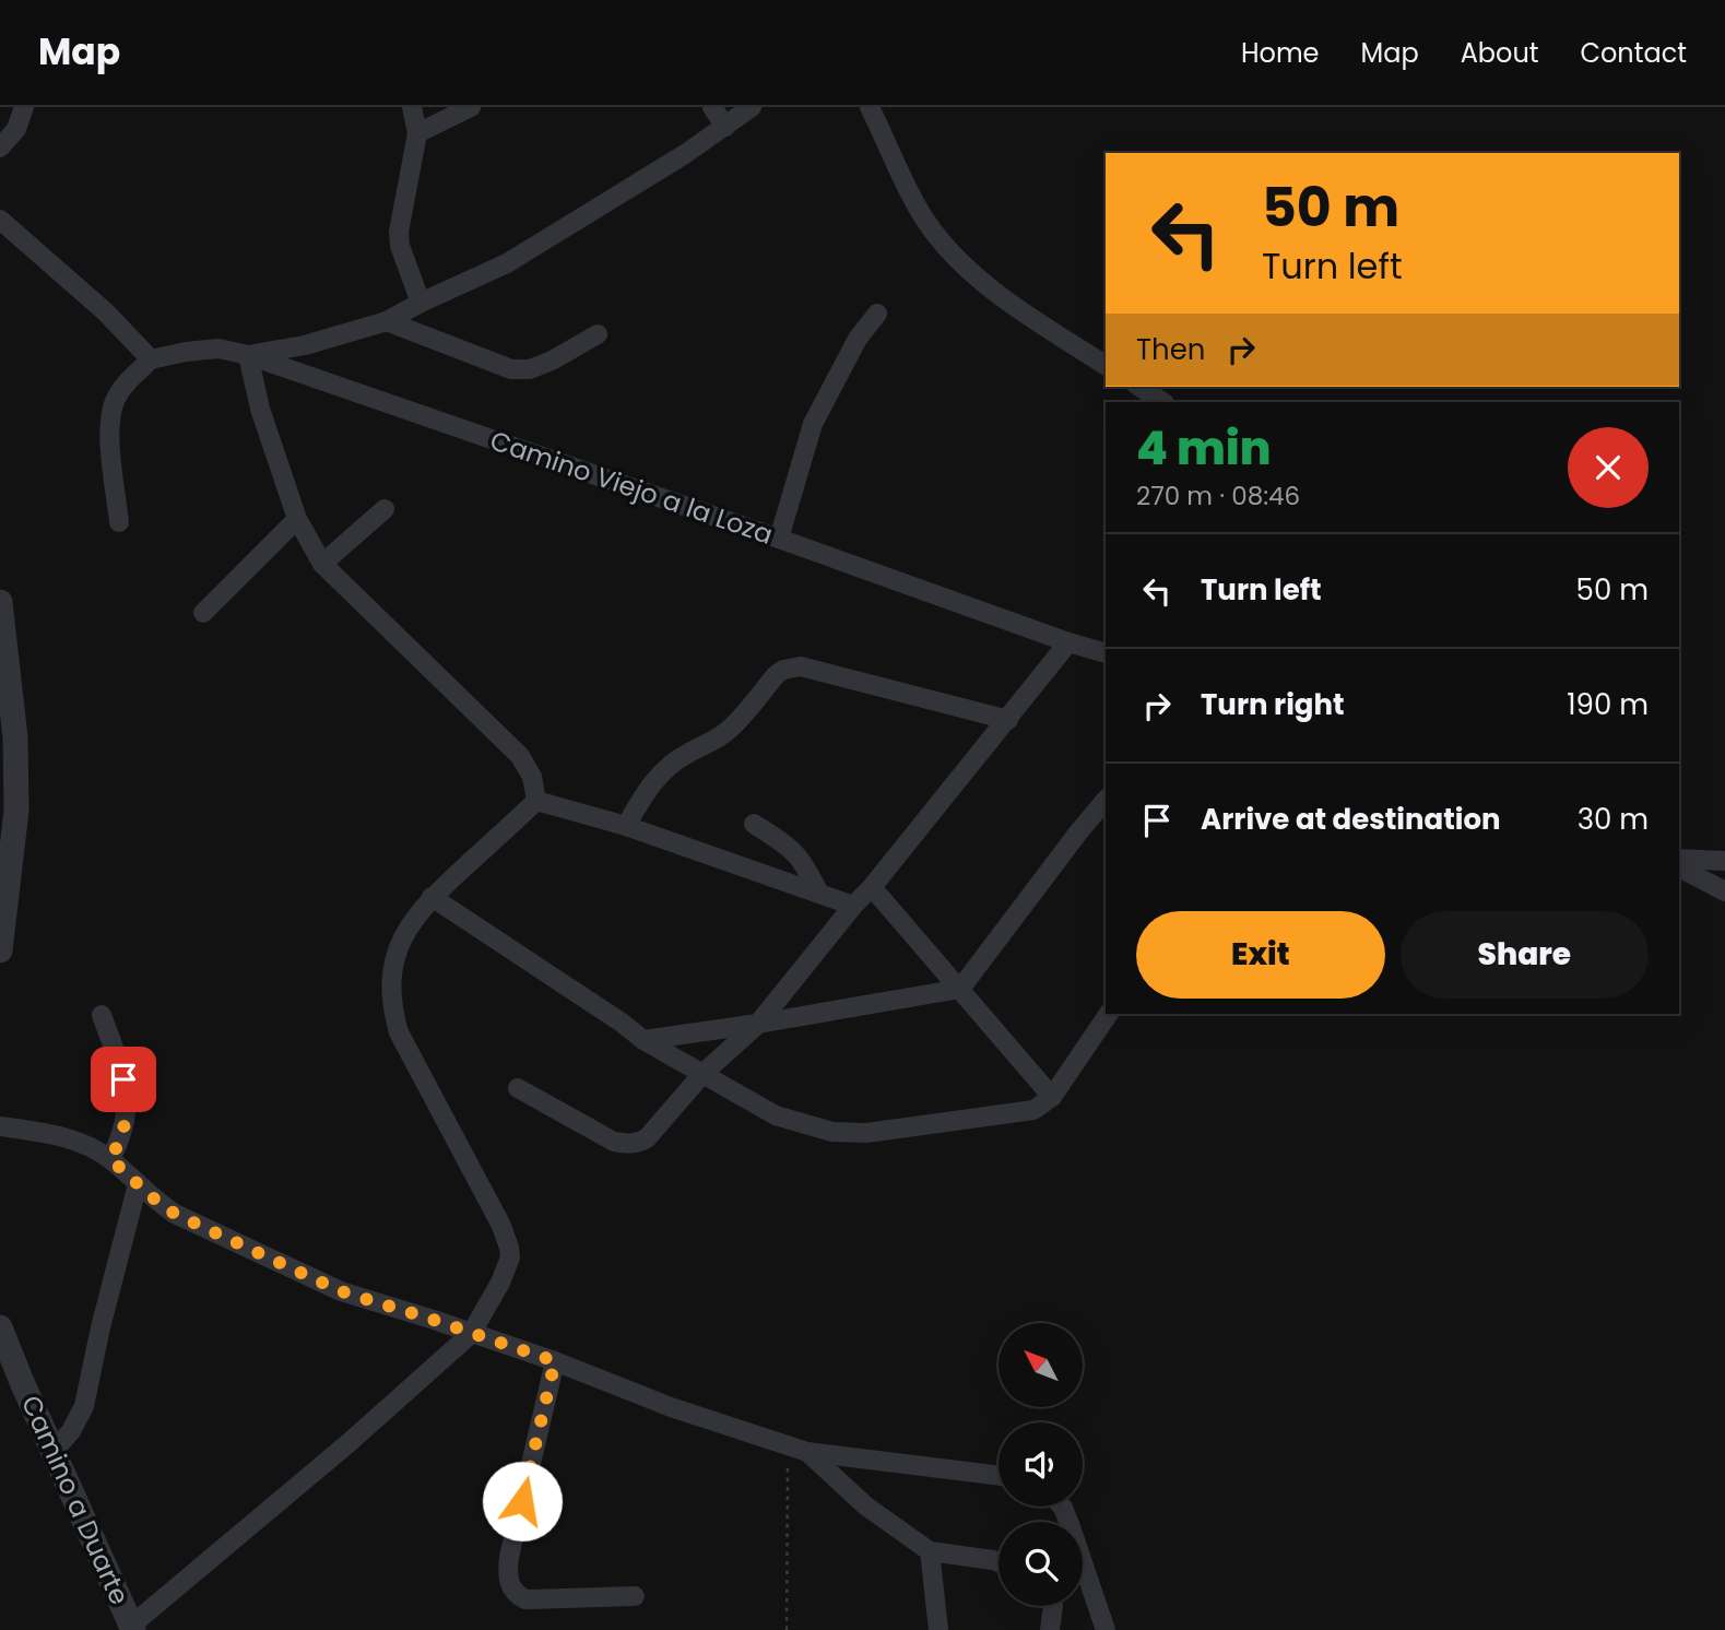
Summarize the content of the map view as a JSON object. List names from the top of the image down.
{
  "streets": {
    "street": ["Camino Viejo a la Loza", "Camino a Duarte"]
  },
  "north": "top left",
  "page": {
    "header": "Map",
    "nav": [
      "Home",
      "Map",
      "About",
      "Contact"
    ],
    "turn": ["50 m", "Turn left"],
    "then": "Then",
    "heading": ["4 min", "270 m · 08:46"],
    "list": [
      {
        "name": "Turn left",
        "value": "50 m"
      },
      {
        "name": "Turn right",
        "value": "190 m"
      },
      {
        "name": "Arrive at destination",
        "value": "30 m"
      }
    ],
    "buttons": ["Exit", "Share"]
  }
}
